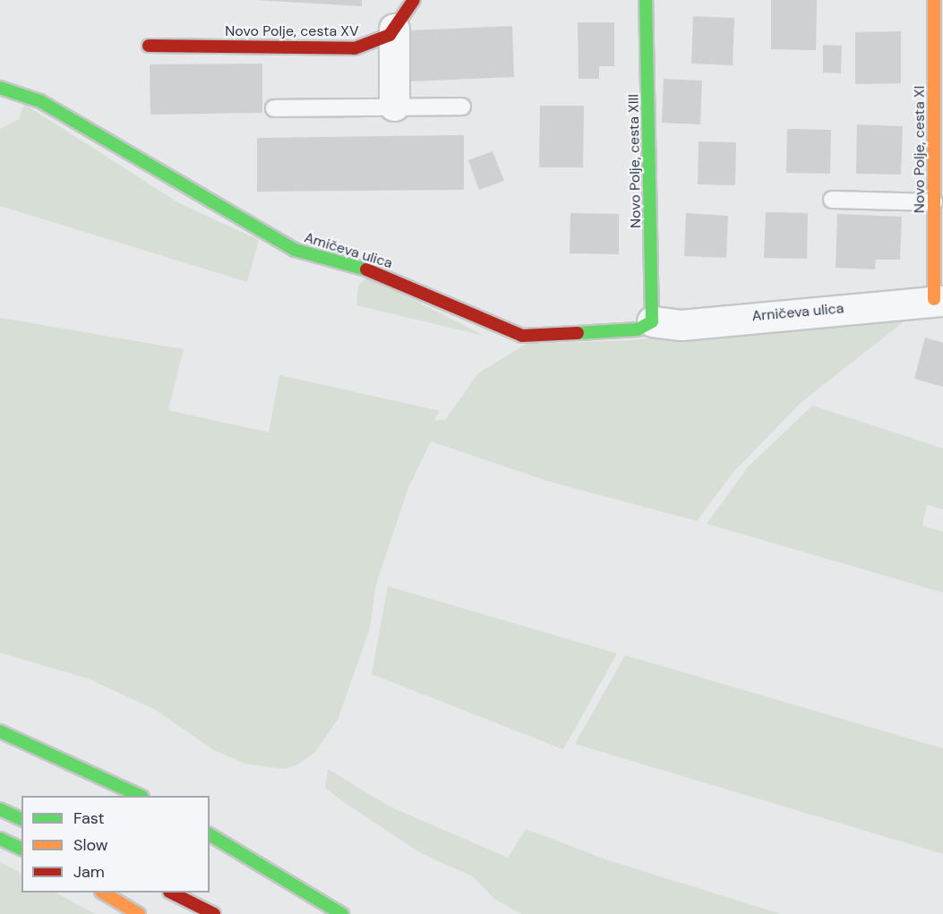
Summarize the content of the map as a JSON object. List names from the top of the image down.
{
  "streets": {
    "main road": [
      "Novo Polje, cesta XV",
      "Novo Polje, cesta XI",
      "Novo Polje, cesta XIII",
      "Amičeva ulica"
    ],
    "street": ["Arničeva ulica"]
  },
  "crossings": [
    ["Novo Polje, cesta XI", "Arničeva ulica"],
    ["Novo Polje, cesta XIII", "Amičeva ulica"],
    ["Novo Polje, cesta XIII", "Arničeva ulica"],
    ["Amičeva ulica", "Arničeva ulica"]
  ],
  "legend": ["Fast", "Slow", "Jam"]
}
